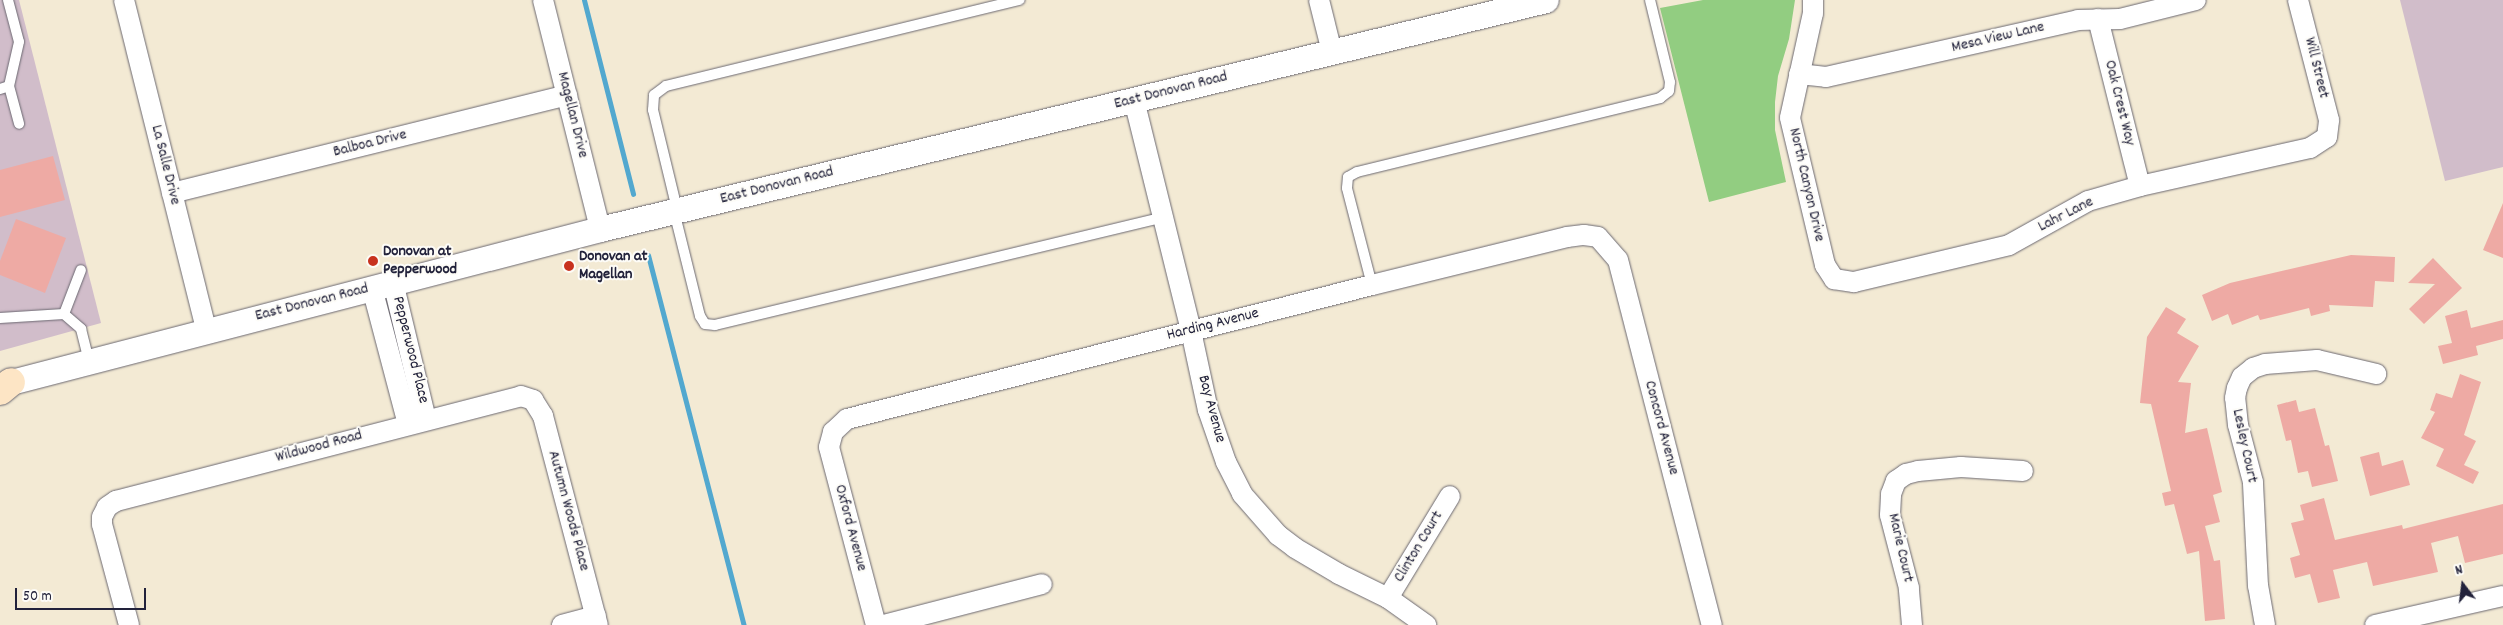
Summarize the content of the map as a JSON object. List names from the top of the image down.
{
  "streets": {
    "street": [
      "Mesa View Lane",
      "Will Street",
      "East Donovan Road",
      "Oak Crest Way",
      "Magellan Drive",
      "Balboa Drive",
      "La Salle Drive",
      "North Canyon Drive",
      "Lahr Lane",
      "Harding Avenue",
      "Pepperwood Place",
      "Bay Avenue",
      "Concord Avenue",
      "Lesley Court",
      "Wildwood Road",
      "Autumn Woods Place",
      "Oxford Avenue",
      "Clinton Court",
      "Marie Court"
    ]
  },
  "crossings": [
    ["Mesa View Lane", "Oak Crest Way"],
    ["Mesa View Lane", "North Canyon Drive"],
    ["Will Street", "Lahr Lane"],
    ["East Donovan Road", "Magellan Drive"],
    ["East Donovan Road", "La Salle Drive"],
    ["East Donovan Road", "Pepperwood Place"],
    ["East Donovan Road", "Bay Avenue"],
    ["Oak Crest Way", "Lahr Lane"],
    ["Magellan Drive", "Balboa Drive"],
    ["Balboa Drive", "La Salle Drive"],
    ["North Canyon Drive", "Lahr Lane"],
    ["Harding Avenue", "Bay Avenue"],
    ["Harding Avenue", "Concord Avenue"],
    ["Harding Avenue", "Oxford Avenue"],
    ["Pepperwood Place", "Wildwood Road"],
    ["Bay Avenue", "Clinton Court"],
    ["Wildwood Road", "Autumn Woods Place"]
  ],
  "places": ["Donovan at Pepperwood", "Donovan at Magellan"],
  "scale_bar": "50 m",
  "north": "top"
}
